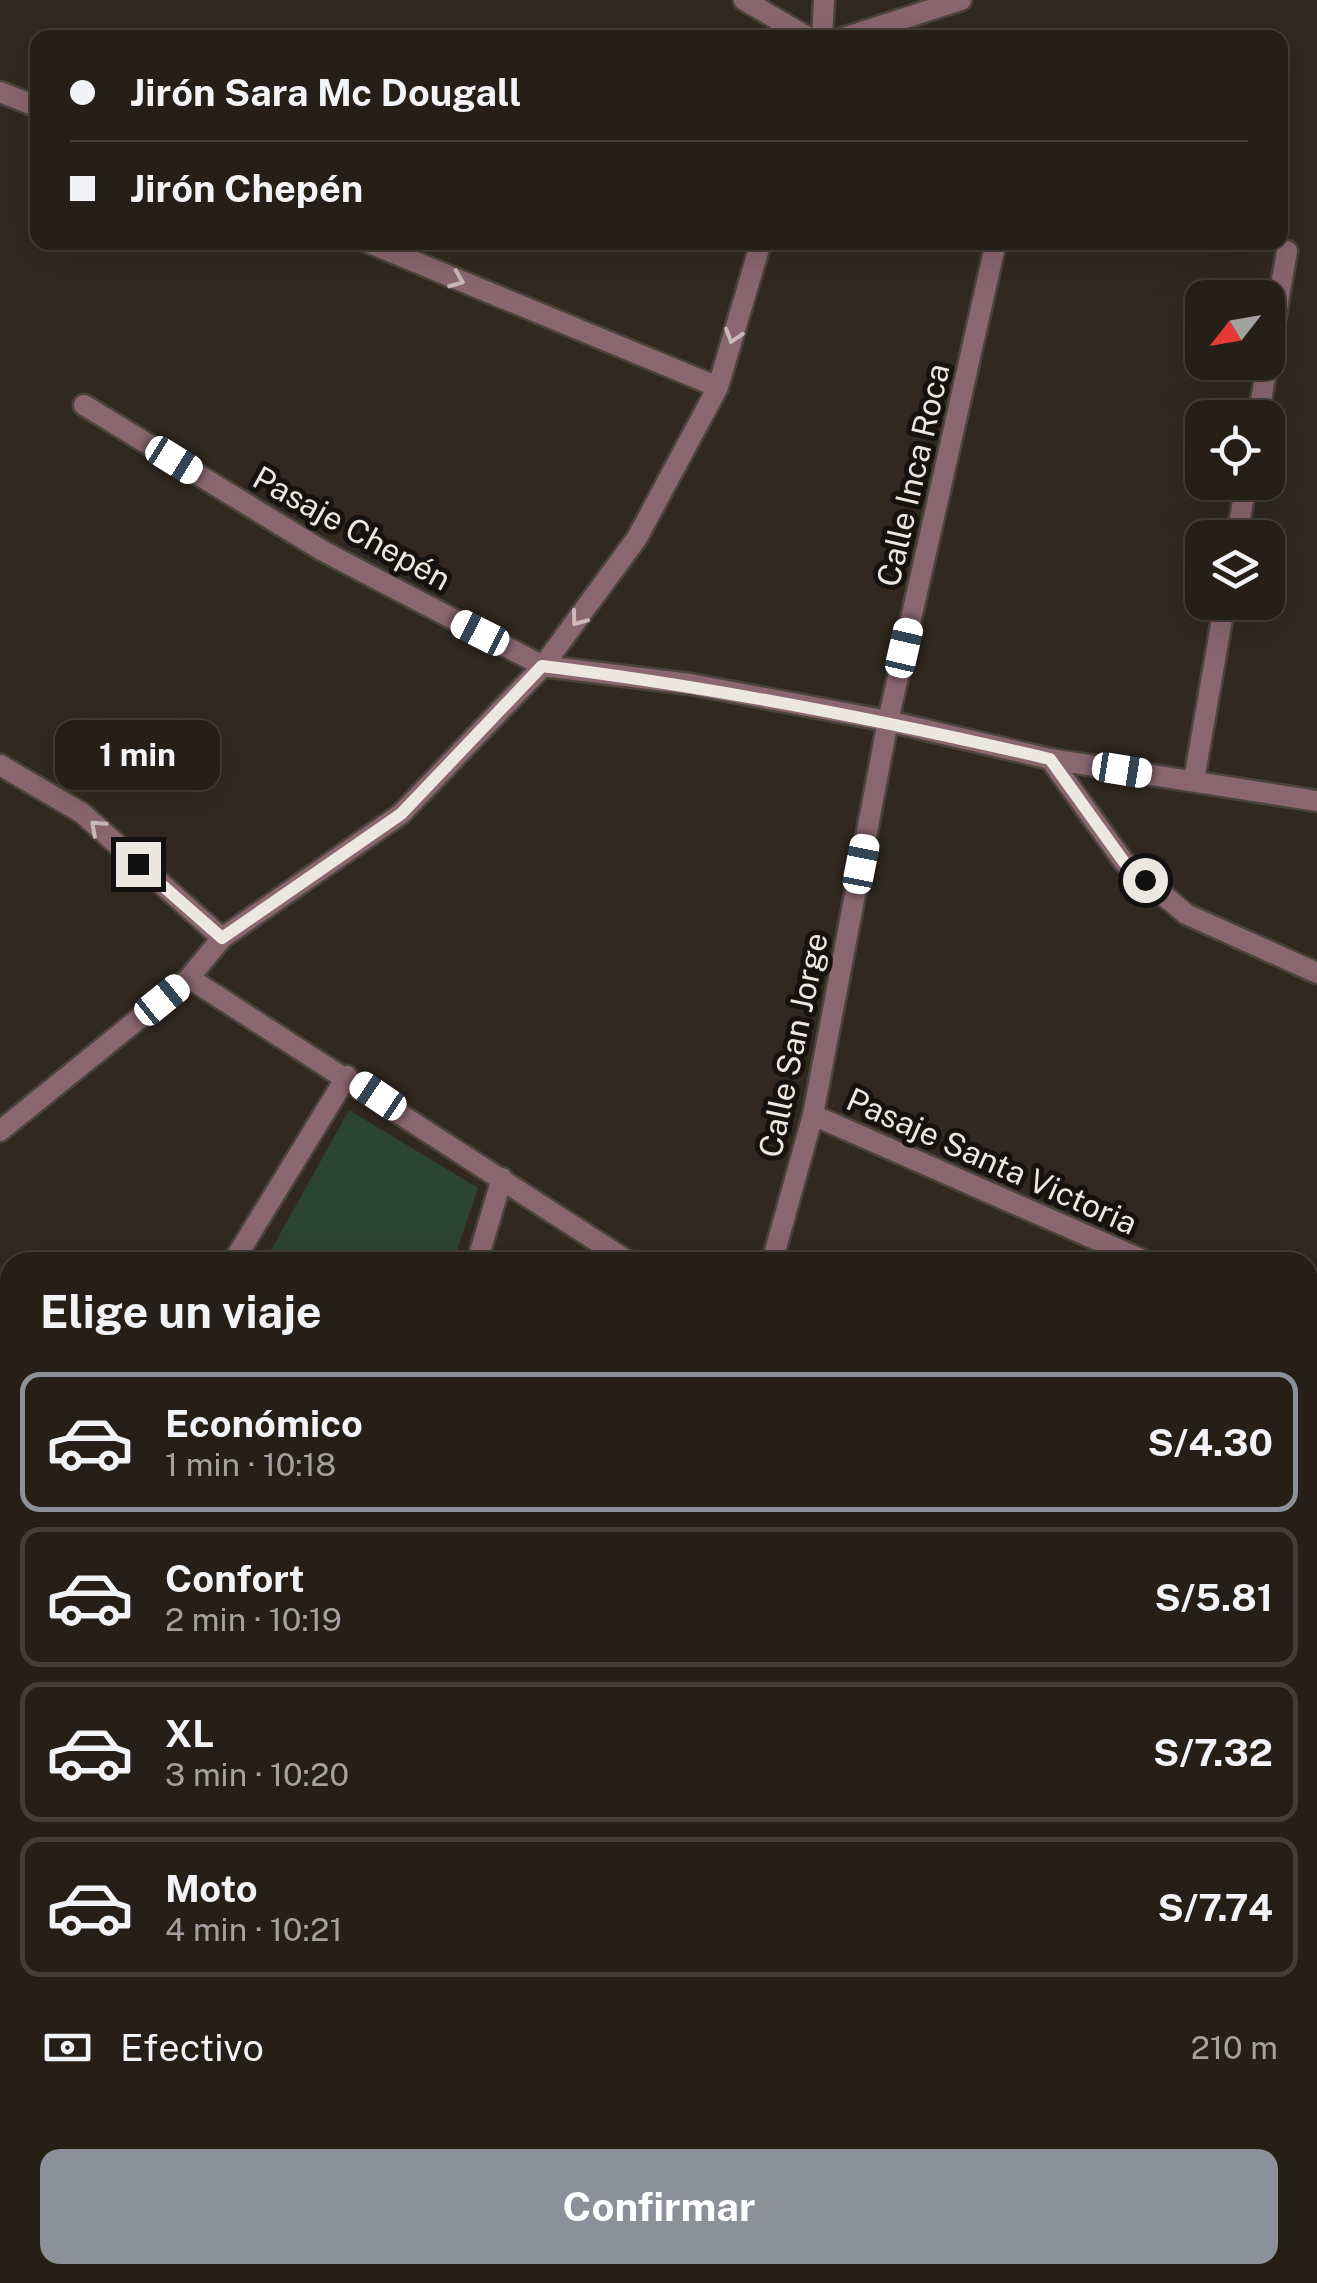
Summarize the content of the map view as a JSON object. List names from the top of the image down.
{
  "streets": {
    "street": [
      "Calle Inca Roca",
      "Pasaje Chepén",
      "Calle San Jorge",
      "Pasaje Santa Victoria"
    ]
  },
  "crossings": [
    ["Calle Inca Roca", "Calle San Jorge"],
    ["Calle San Jorge", "Pasaje Santa Victoria"]
  ],
  "north": "bottom left",
  "page": {
    "banner": ["Jirón Sara Mc Dougall", "Jirón Chepén"],
    "bubble": "1 min",
    "heading": "Elige un viaje",
    "list": [
      {
        "name": "Económico",
        "note": "1 min · 10:18",
        "value": "S/4.30"
      },
      {
        "name": "Confort",
        "note": "2 min · 10:19",
        "value": "S/5.81"
      },
      {
        "name": "XL",
        "note": "3 min · 10:20",
        "value": "S/7.32"
      },
      {
        "name": "Moto",
        "note": "4 min · 10:21",
        "value": "S/7.74"
      }
    ],
    "pay": ["Efectivo", "210 m"],
    "buttons": "Confirmar"
  }
}
